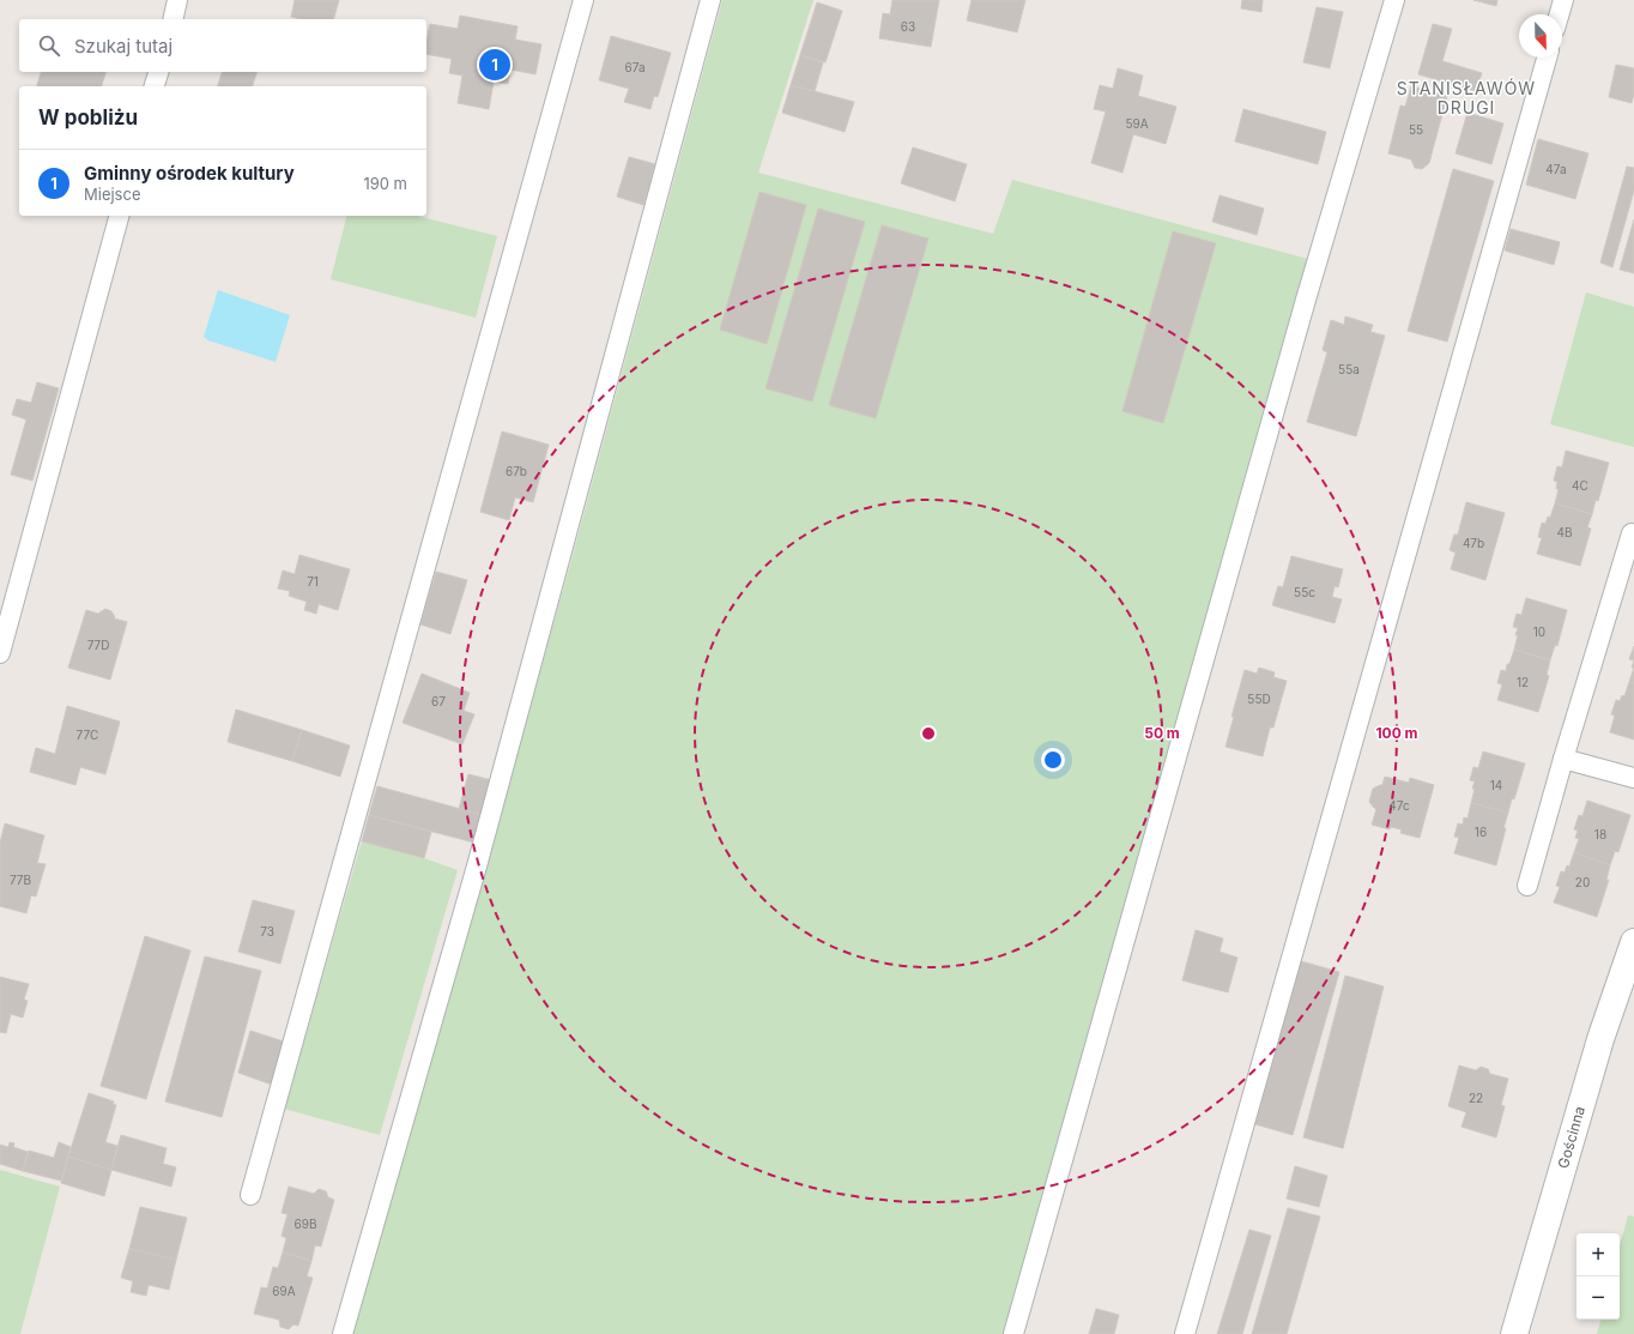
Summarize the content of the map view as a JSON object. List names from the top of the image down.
{
  "streets": {
    "street": ["Gościnna"]
  },
  "districts": ["STANISŁAWÓW DRUGI"],
  "house_numbers": [
    "63",
    "67a",
    "59A",
    "55",
    "47a",
    "55a",
    "67b",
    "4C",
    "4B",
    "47b",
    "71",
    "55c",
    "10",
    "77D",
    "12",
    "55D",
    "67",
    "77C",
    "14",
    "47c",
    "16",
    "18",
    "77B",
    "20",
    "73",
    "22",
    "69B",
    "69A"
  ],
  "north": "bottom",
  "page": {
    "search": "Szukaj tutaj",
    "pins": "1",
    "heading": "W pobliżu",
    "list": [
      {
        "mark": "1",
        "name": "Gminny ośrodek kultury",
        "note": "Miejsce",
        "value": "190 m"
      }
    ],
    "map_buttons": ["+", "−"]
  },
  "rings": ["50 m", "100 m"]
}
